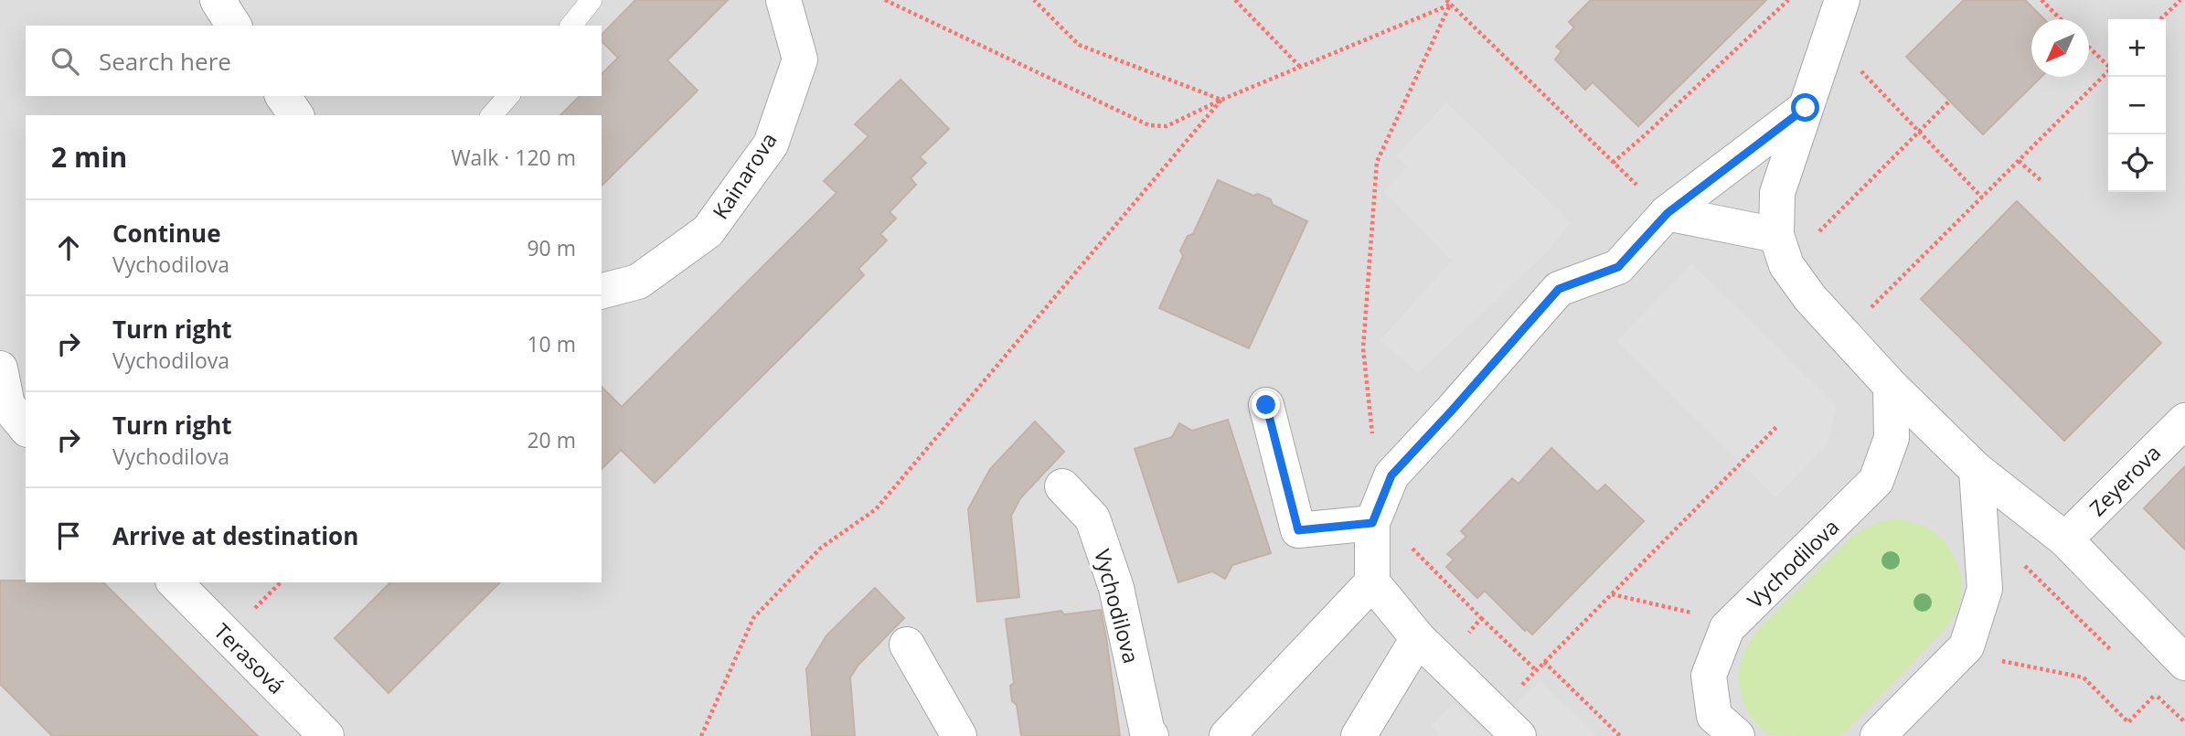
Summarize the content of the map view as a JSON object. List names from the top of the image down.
{
  "streets": {
    "street": [
      "Kainarova",
      "Zeyerova",
      "Vychodilova",
      "Terasová"
    ]
  },
  "north": "bottom left",
  "page": {
    "map_buttons": ["+", "−"],
    "search": "Search here",
    "heading": ["2 min", "Walk · 120 m"],
    "list": [
      ["Continue", "Vychodilova", "90 m"],
      ["Turn right", "Vychodilova", "10 m"],
      ["Turn right", "Vychodilova", "20 m"],
      "Arrive at destination"
    ]
  }
}
